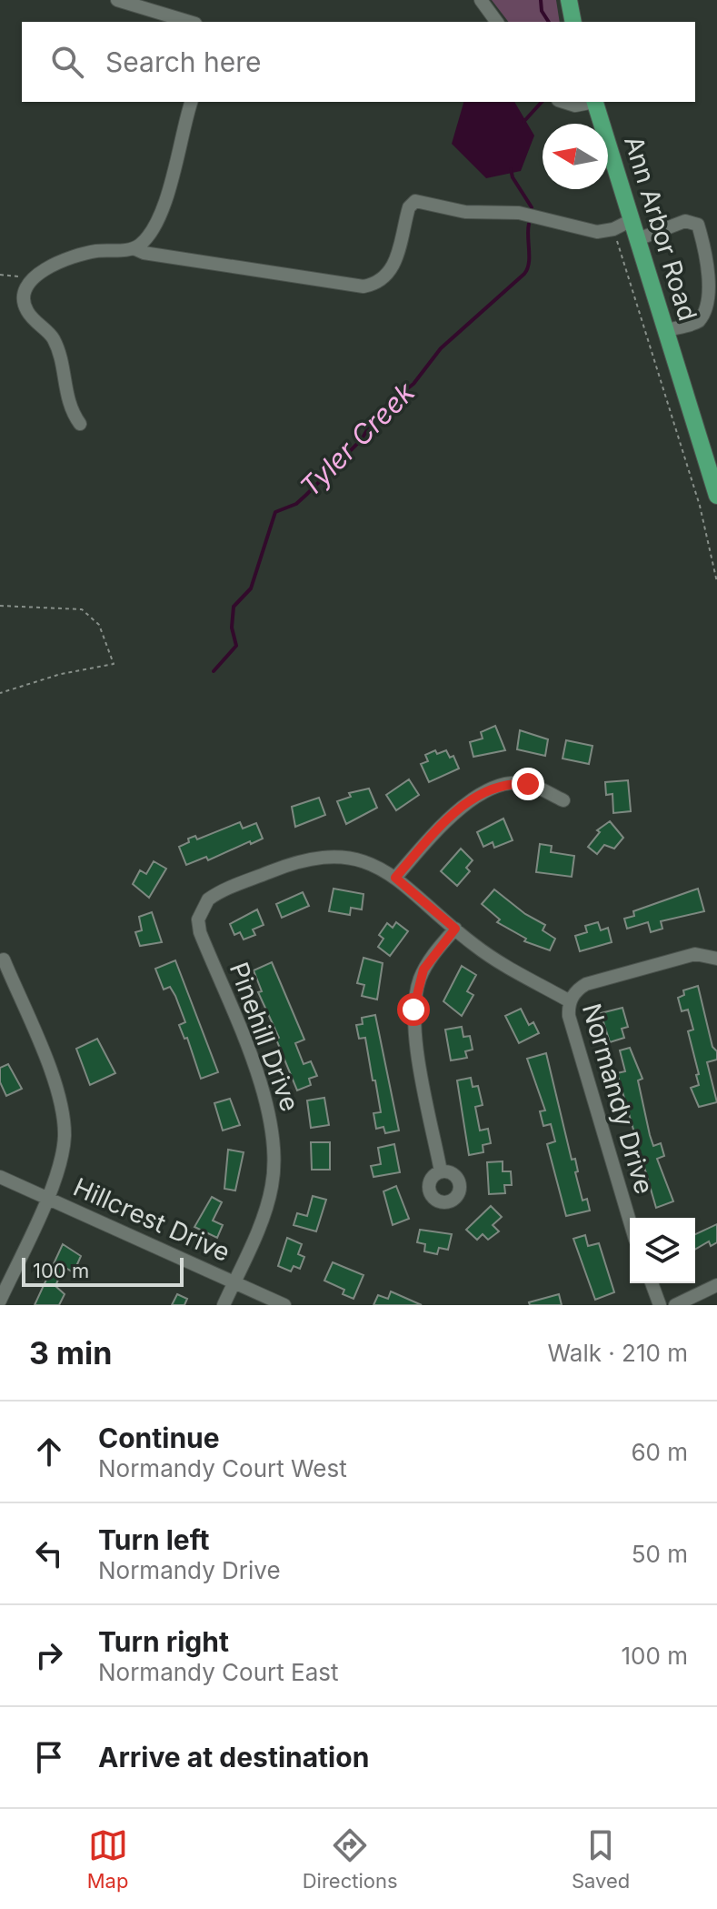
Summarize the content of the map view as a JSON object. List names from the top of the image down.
{
  "streets": {
    "main road": ["Ann Arbor Road"],
    "street": ["Pinehill Drive", "Normandy Drive", "Hillcrest Drive"]
  },
  "crossings": [
    ["Pinehill Drive", "Normandy Drive"],
    ["Pinehill Drive", "Hillcrest Drive"]
  ],
  "water": ["Tyler Creek"],
  "scale_bar": "100 m",
  "north": "left",
  "page": {
    "search": "Search here",
    "scale": "100 m",
    "heading": ["3 min", "Walk · 210 m"],
    "list": [
      ["Continue", "Normandy Court West", "60 m"],
      ["Turn left", "Normandy Drive", "50 m"],
      ["Turn right", "Normandy Court East", "100 m"],
      "Arrive at destination"
    ],
    "nav": ["Map", "Directions", "Saved"]
  }
}
